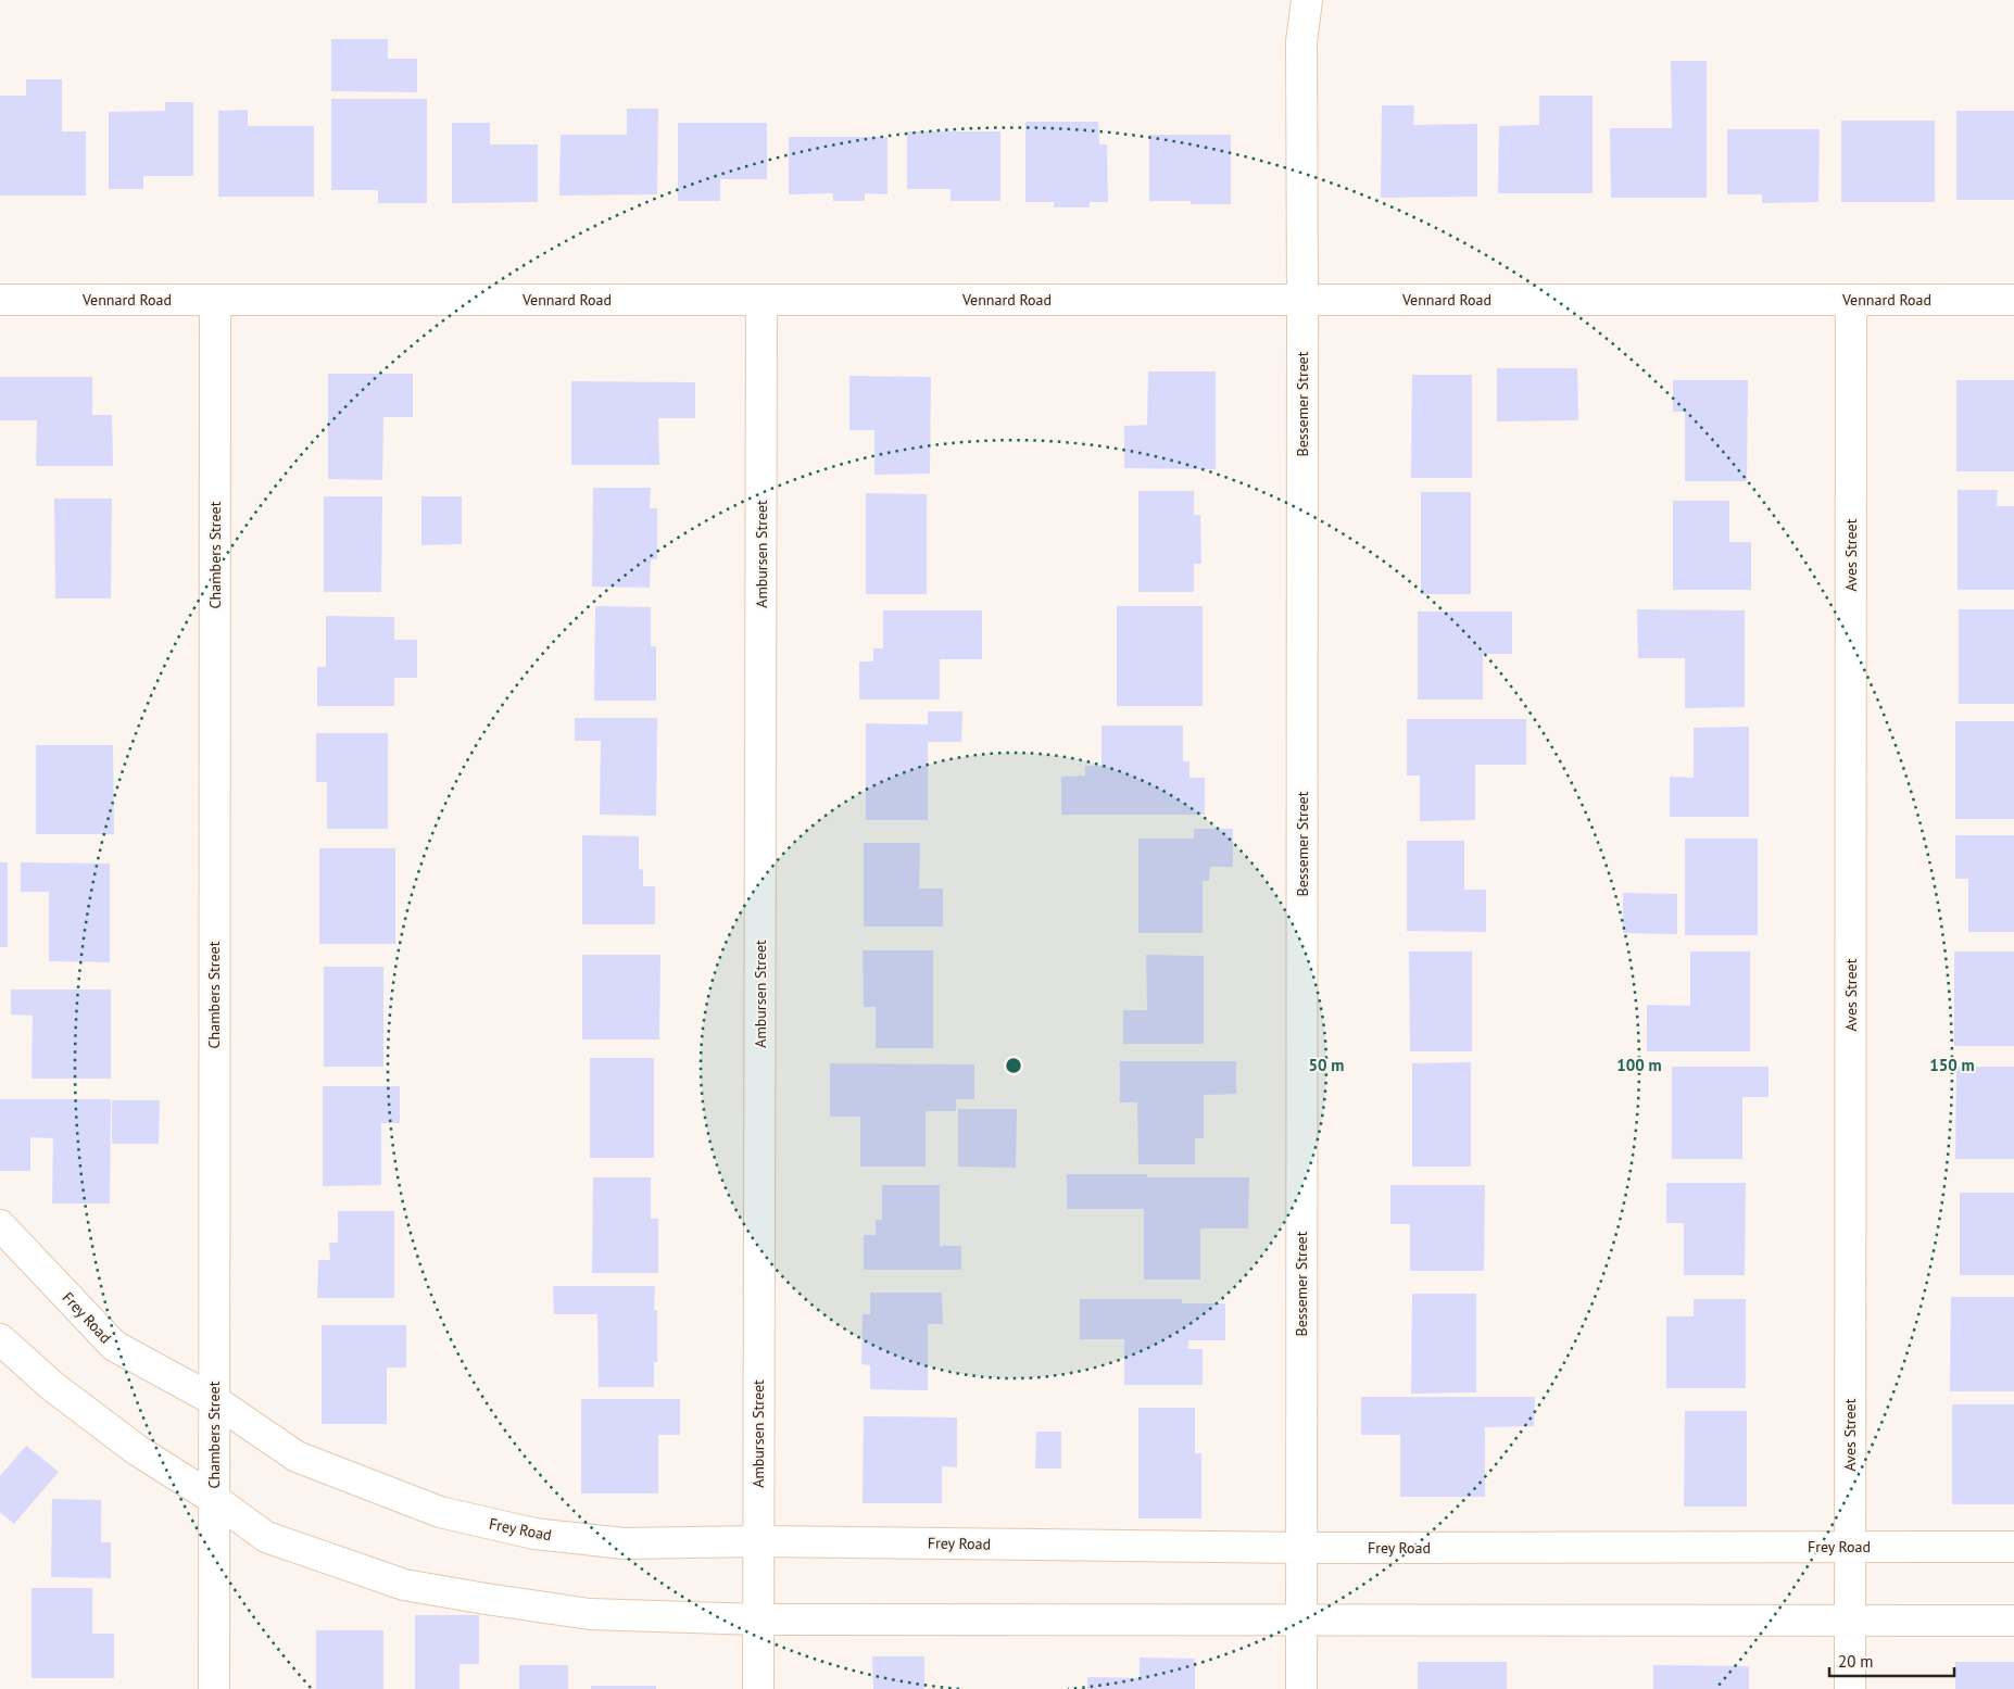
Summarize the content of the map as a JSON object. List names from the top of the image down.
{
  "streets": {
    "street": [
      "Vennard Road",
      "Bessemer Street",
      "Ambursen Street",
      "Chambers Street",
      "Aves Street",
      "Frey Road"
    ]
  },
  "crossings": [
    ["Vennard Road", "Bessemer Street"],
    ["Vennard Road", "Ambursen Street"],
    ["Vennard Road", "Chambers Street"],
    ["Vennard Road", "Aves Street"],
    ["Bessemer Street", "Frey Road"],
    ["Ambursen Street", "Frey Road"],
    ["Chambers Street", "Frey Road"],
    ["Aves Street", "Frey Road"]
  ],
  "scale_bar": "20 m",
  "rings": ["50 m", "100 m", "150 m"]
}
